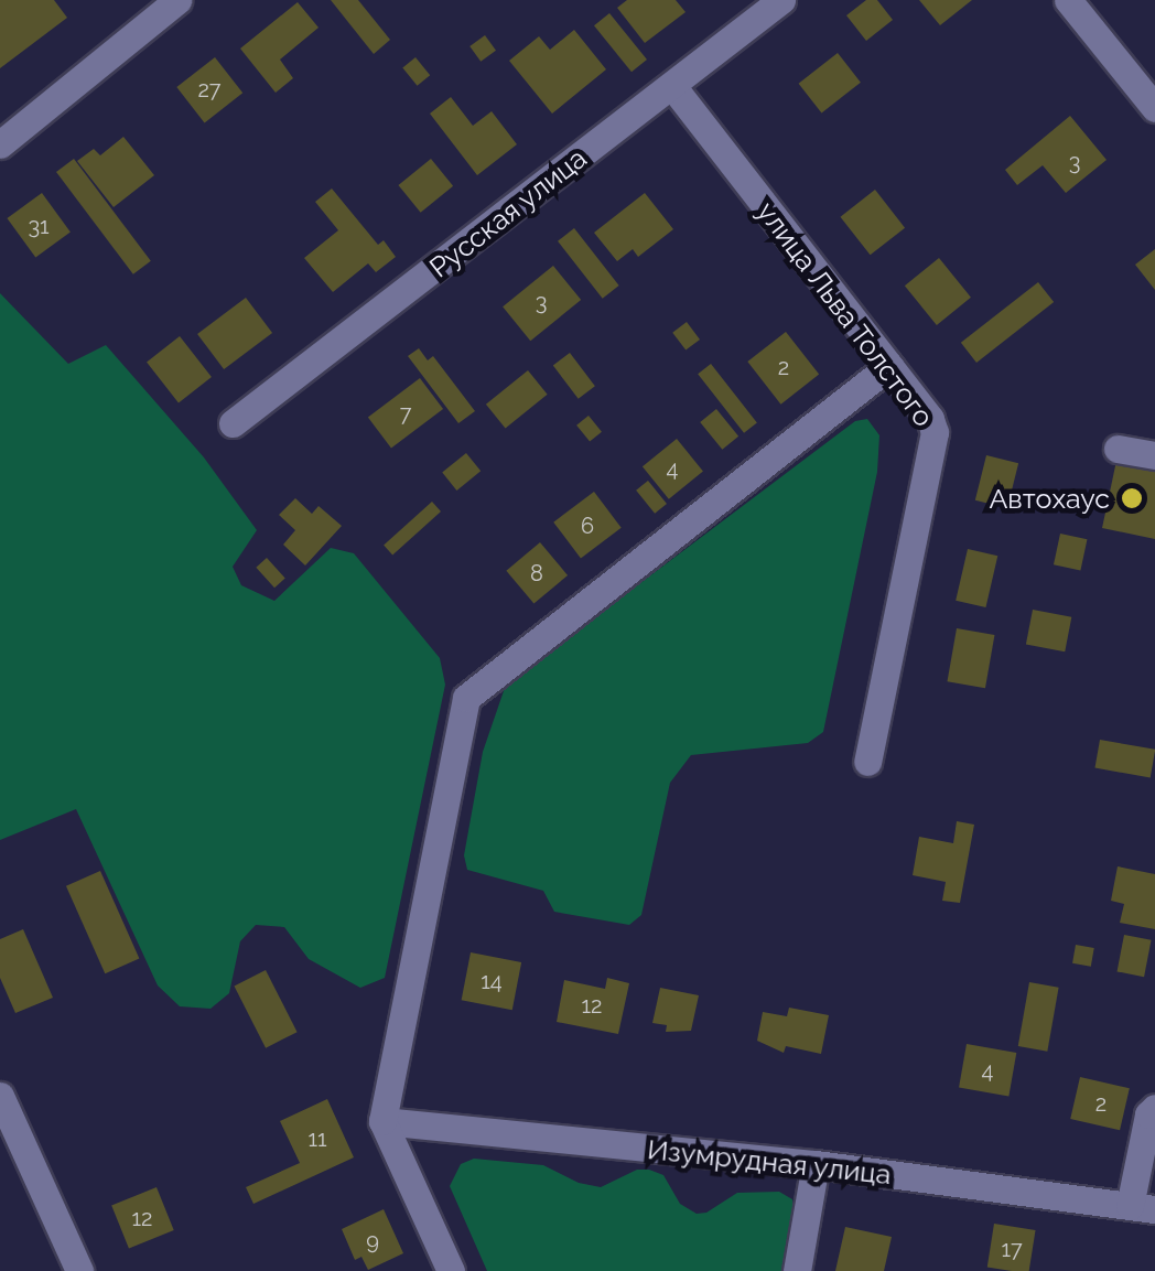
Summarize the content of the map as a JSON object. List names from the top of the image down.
{
  "streets": {
    "street": ["Русская улица", "улица Льва Толстого", "Изумрудная улица"]
  },
  "crossings": [
    ["Русская улица", "улица Льва Толстого"]
  ],
  "places": ["Автохаус"],
  "house_numbers": [
    "27",
    "3",
    "31",
    "3",
    "2",
    "7",
    "4",
    "6",
    "8",
    "14",
    "12",
    "4",
    "2",
    "11",
    "12",
    "9",
    "17"
  ]
}
